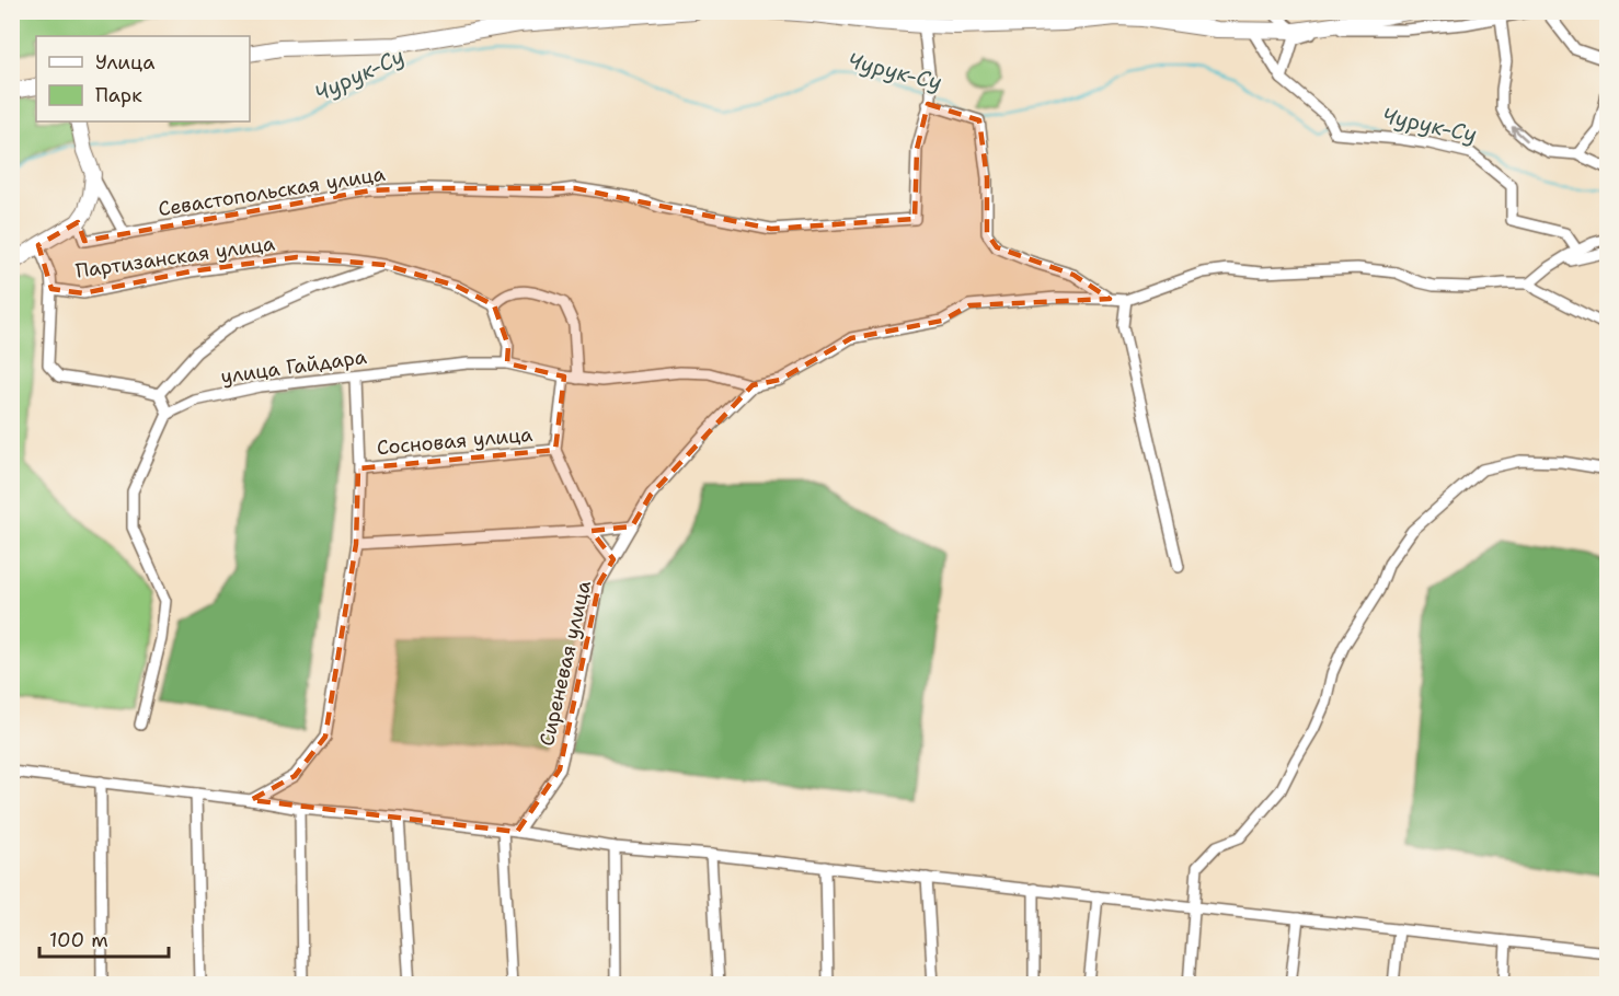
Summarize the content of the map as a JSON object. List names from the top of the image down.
{
  "streets": {
    "street": [
      "Севастопольская улица",
      "Партизанская улица",
      "улица Гайдара",
      "Сосновая улица",
      "Сиреневая улица"
    ]
  },
  "crossings": [
    ["Партизанская улица", "улица Гайдара"],
    ["улица Гайдара", "Сиреневая улица"]
  ],
  "water": ["Чурук-Су"],
  "legend": ["Улица", "Парк"],
  "scale_bar": "100 m"
}
